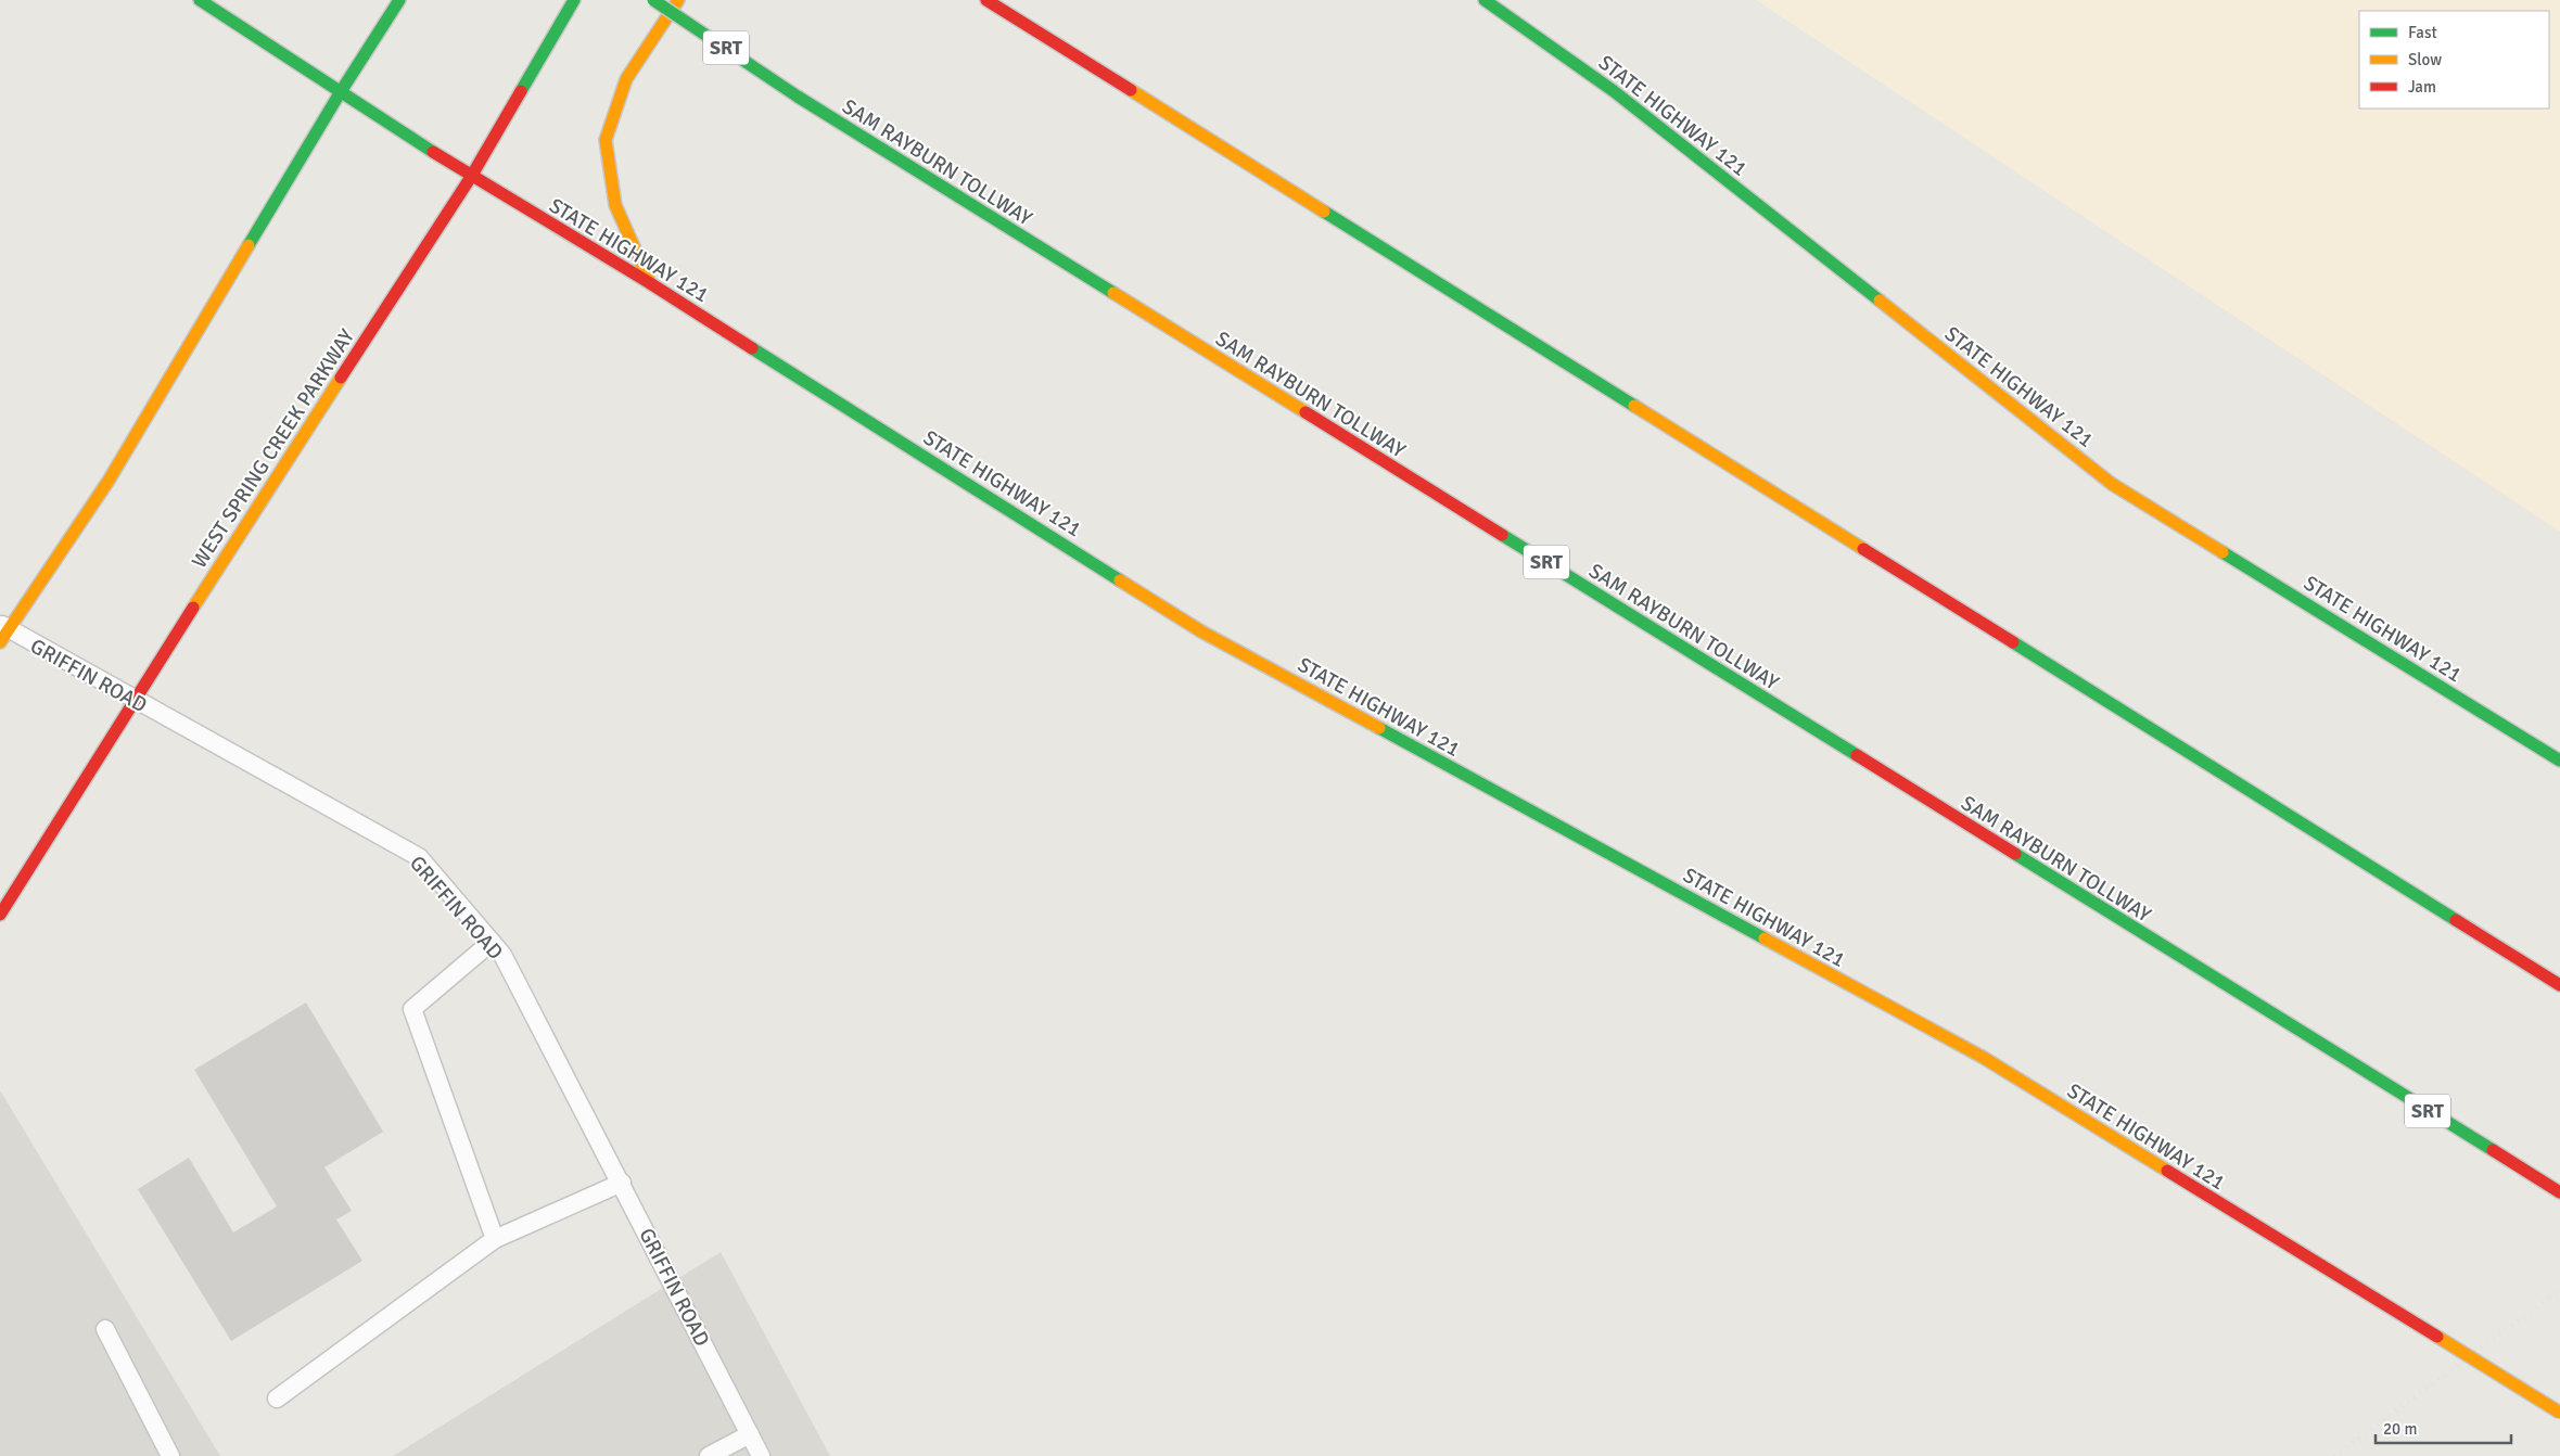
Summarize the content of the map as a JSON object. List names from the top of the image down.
{
  "streets": {
    "main road": [
      "SRT",
      "STATE HIGHWAY 121",
      "SAM RAYBURN TOLLWAY",
      "WEST SPRING CREEK PARKWAY"
    ],
    "lane": ["GRIFFIN ROAD"]
  },
  "crossings": [
    ["STATE HIGHWAY 121", "WEST SPRING CREEK PARKWAY"],
    ["WEST SPRING CREEK PARKWAY", "GRIFFIN ROAD"]
  ],
  "legend": ["Fast", "Slow", "Jam"],
  "scale_bar": "20 m"
}
